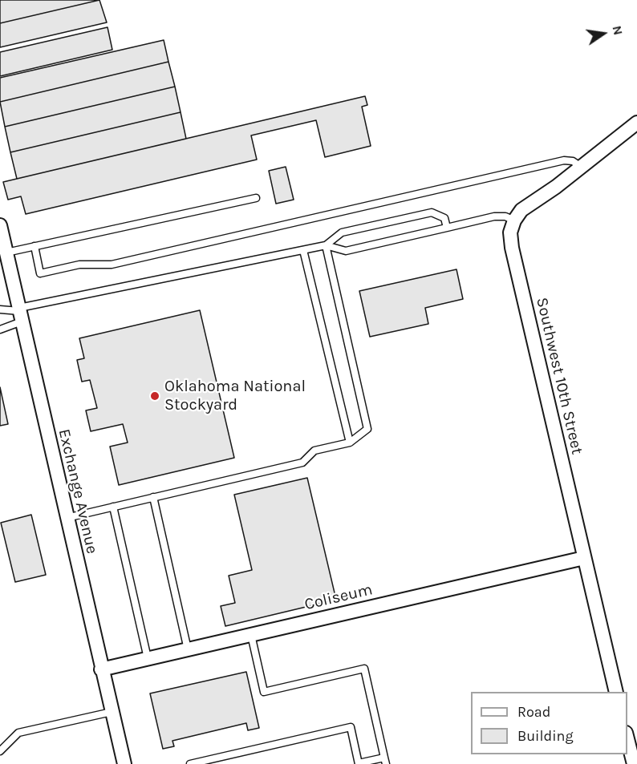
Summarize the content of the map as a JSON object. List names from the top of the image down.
{
  "streets": {
    "street": ["Southwest 10th Street", "Exchange Avenue", "Coliseum"]
  },
  "crossings": [
    ["Southwest 10th Street", "Coliseum"],
    ["Exchange Avenue", "Coliseum"]
  ],
  "places": ["Oklahoma National Stockyard"],
  "legend": ["Road", "Building"],
  "north": "right"
}
